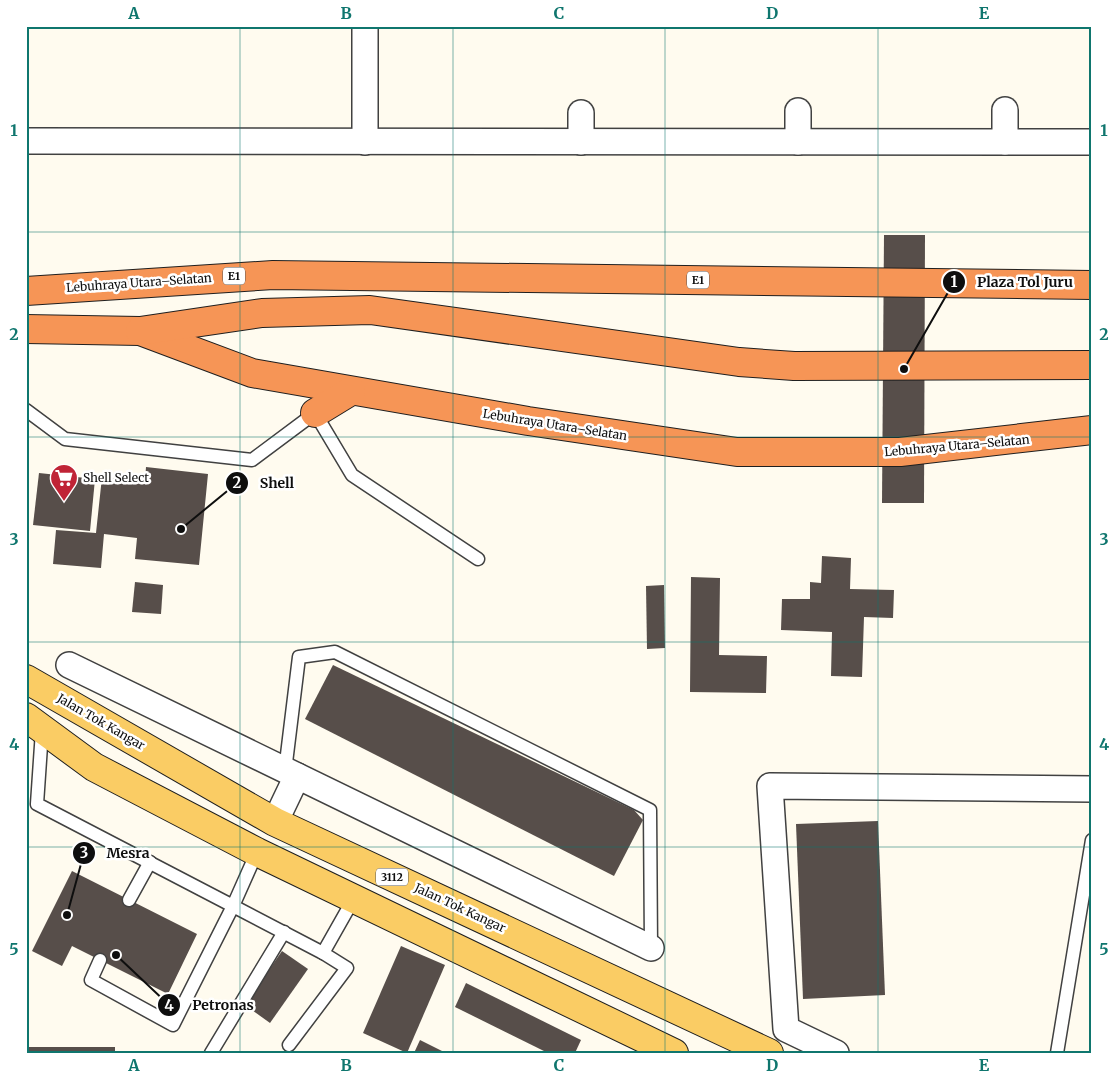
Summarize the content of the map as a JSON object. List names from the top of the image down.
{
  "streets": {
    "highway": ["E1", "Lebuhraya Utara–Selatan"],
    "main road": ["Jalan Tok Kangar", "3112"]
  },
  "places": {
    "other": [
      "Plaza Tol Juru",
      "Shell",
      "Mesra",
      "Petronas"
    ],
    "supermarket": ["Shell Select"]
  },
  "grid": {
    "columns": [
      "A",
      "B",
      "C",
      "D",
      "E"
    ],
    "rows": [
      "1",
      "2",
      "3",
      "4",
      "5"
    ]
  }
}
